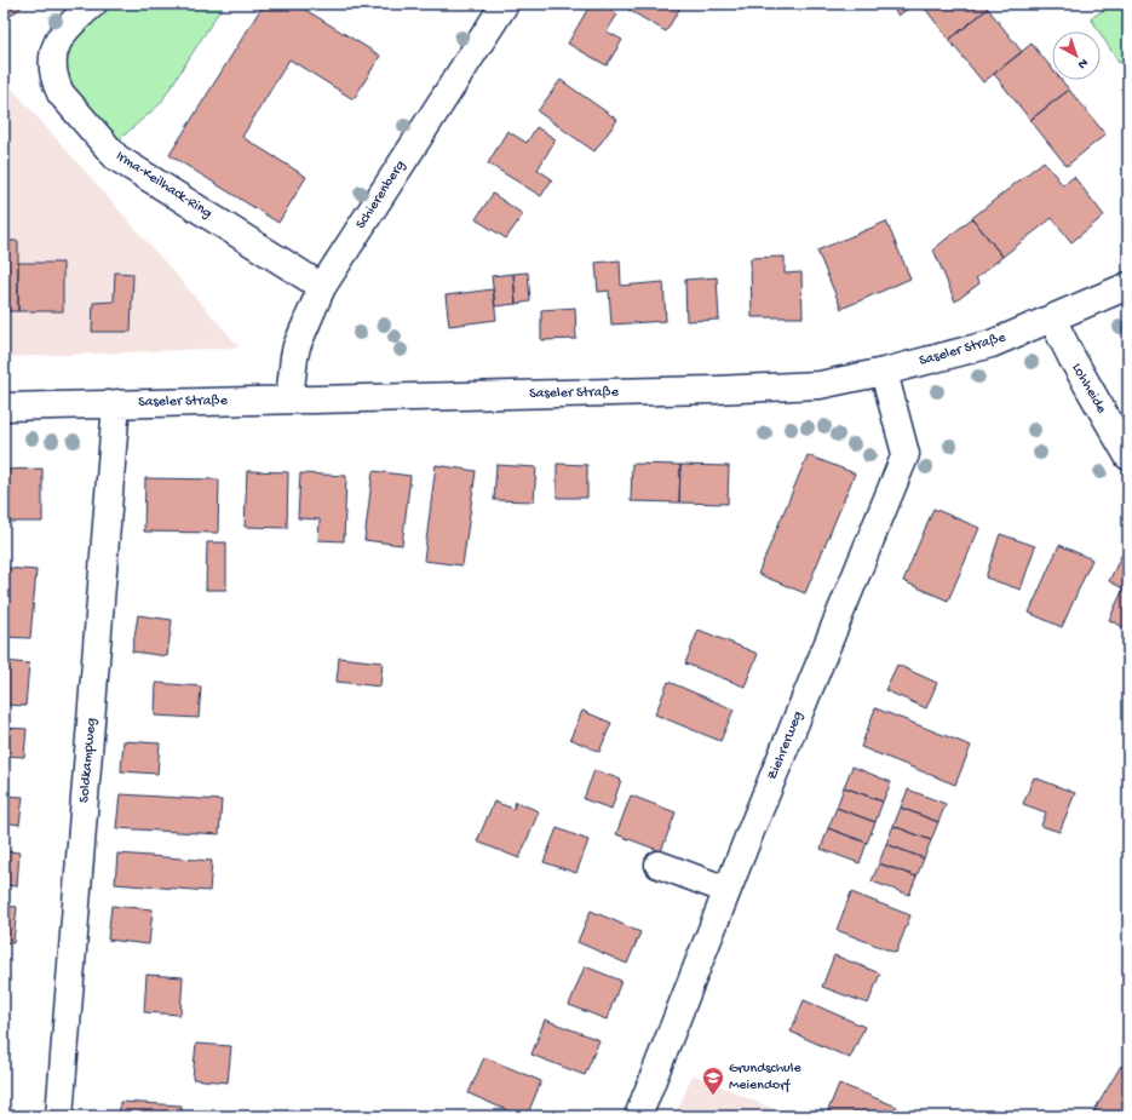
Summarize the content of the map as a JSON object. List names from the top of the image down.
{
  "streets": {
    "street": [
      "Irma-Keilhack-Ring",
      "Schierenberg",
      "Saseler Straße",
      "Lohheide",
      "Ziehrerweg",
      "Soldkampweg"
    ]
  },
  "crossings": [
    ["Irma-Keilhack-Ring", "Schierenberg"],
    ["Schierenberg", "Saseler Straße"],
    ["Saseler Straße", "Lohheide"],
    ["Saseler Straße", "Ziehrerweg"],
    ["Saseler Straße", "Soldkampweg"]
  ],
  "places": {
    "school or university": ["Grundschule Meiendorf"]
  },
  "north": "bottom right"
}
